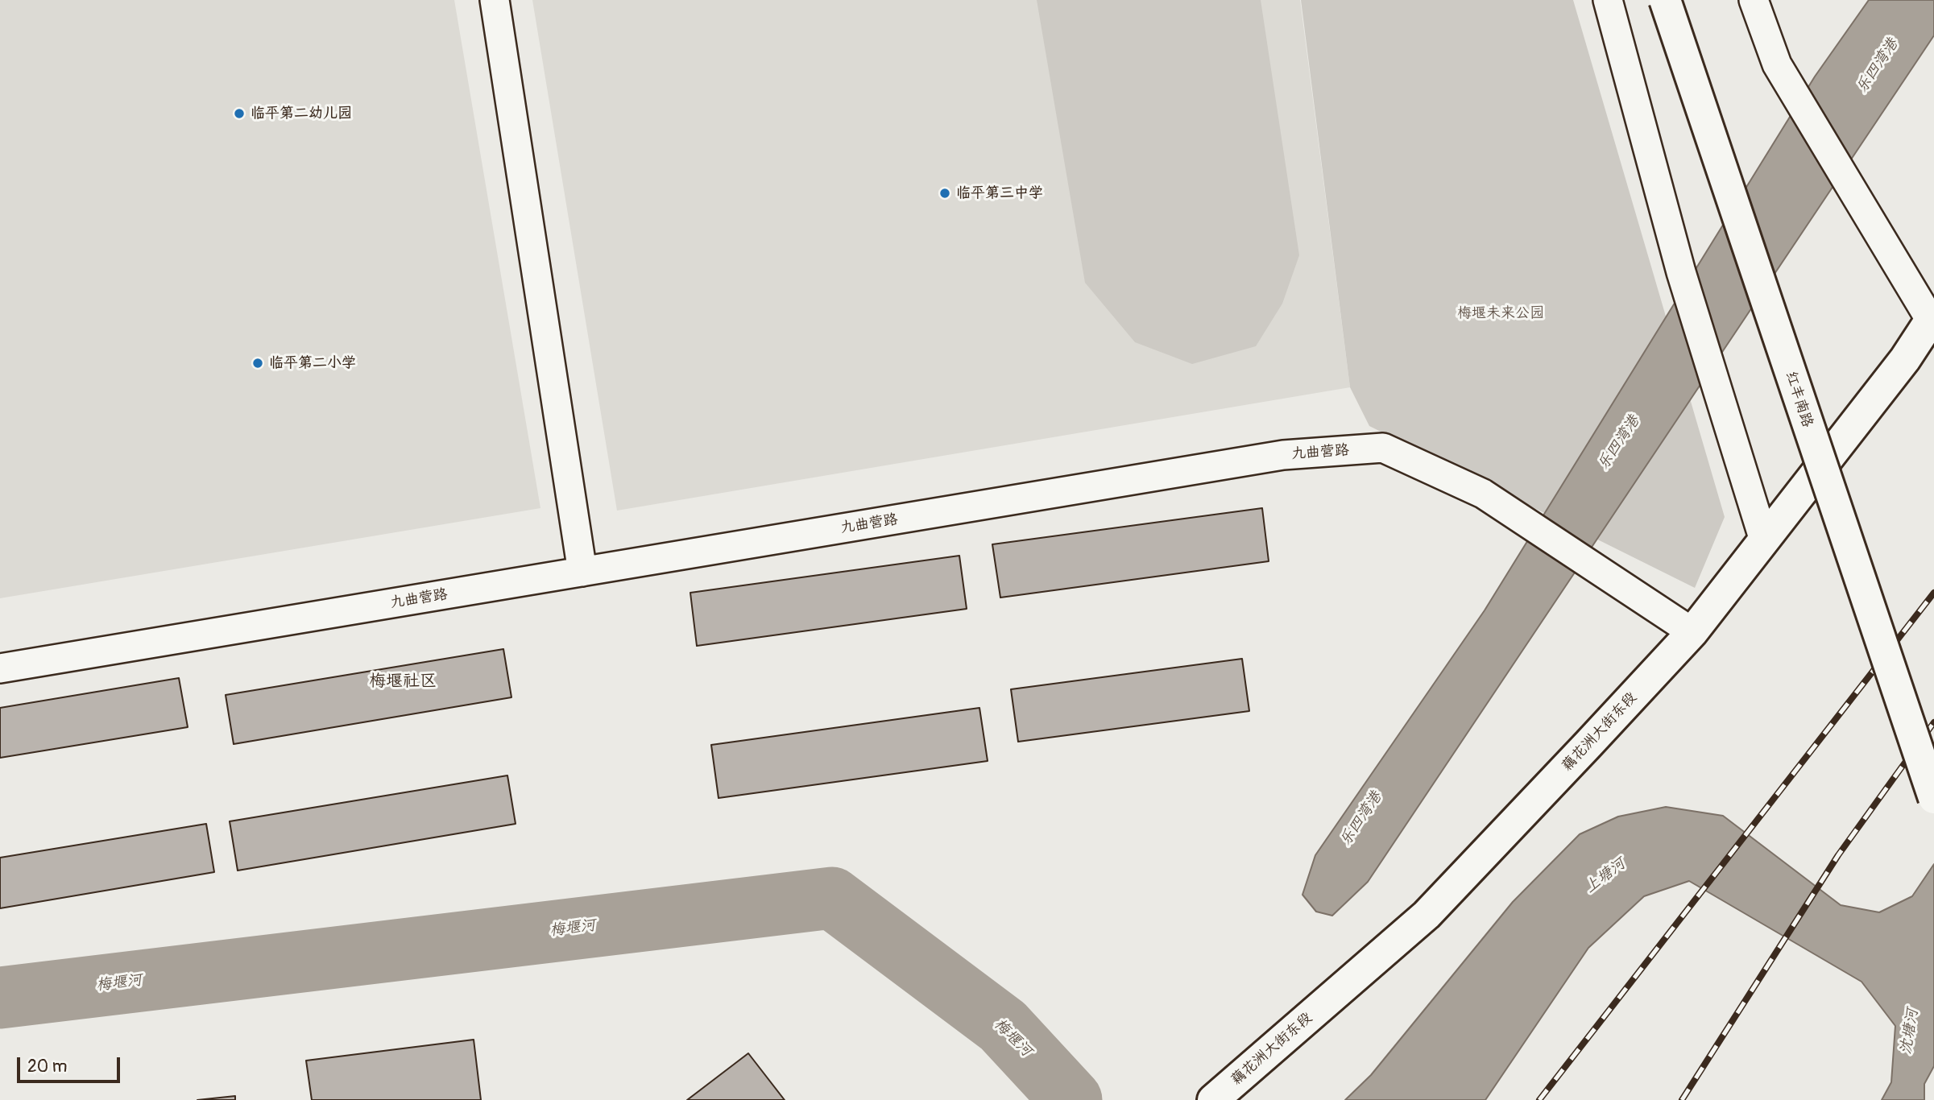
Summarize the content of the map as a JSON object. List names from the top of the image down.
{
  "streets": {
    "street": ["红丰南路", "九曲营路", "藕花洲大街东段"]
  },
  "crossings": [
    ["九曲营路", "藕花洲大街东段"]
  ],
  "districts": ["梅堰社区"],
  "water": [
    "乐四湾港",
    "上塘河",
    "梅堰河",
    "沈塘河"
  ],
  "parks": ["梅堰未来公园"],
  "places": ["临平第二幼儿园", "临平第三中学", "临平第二小学"],
  "scale_bar": "20 m"
}
